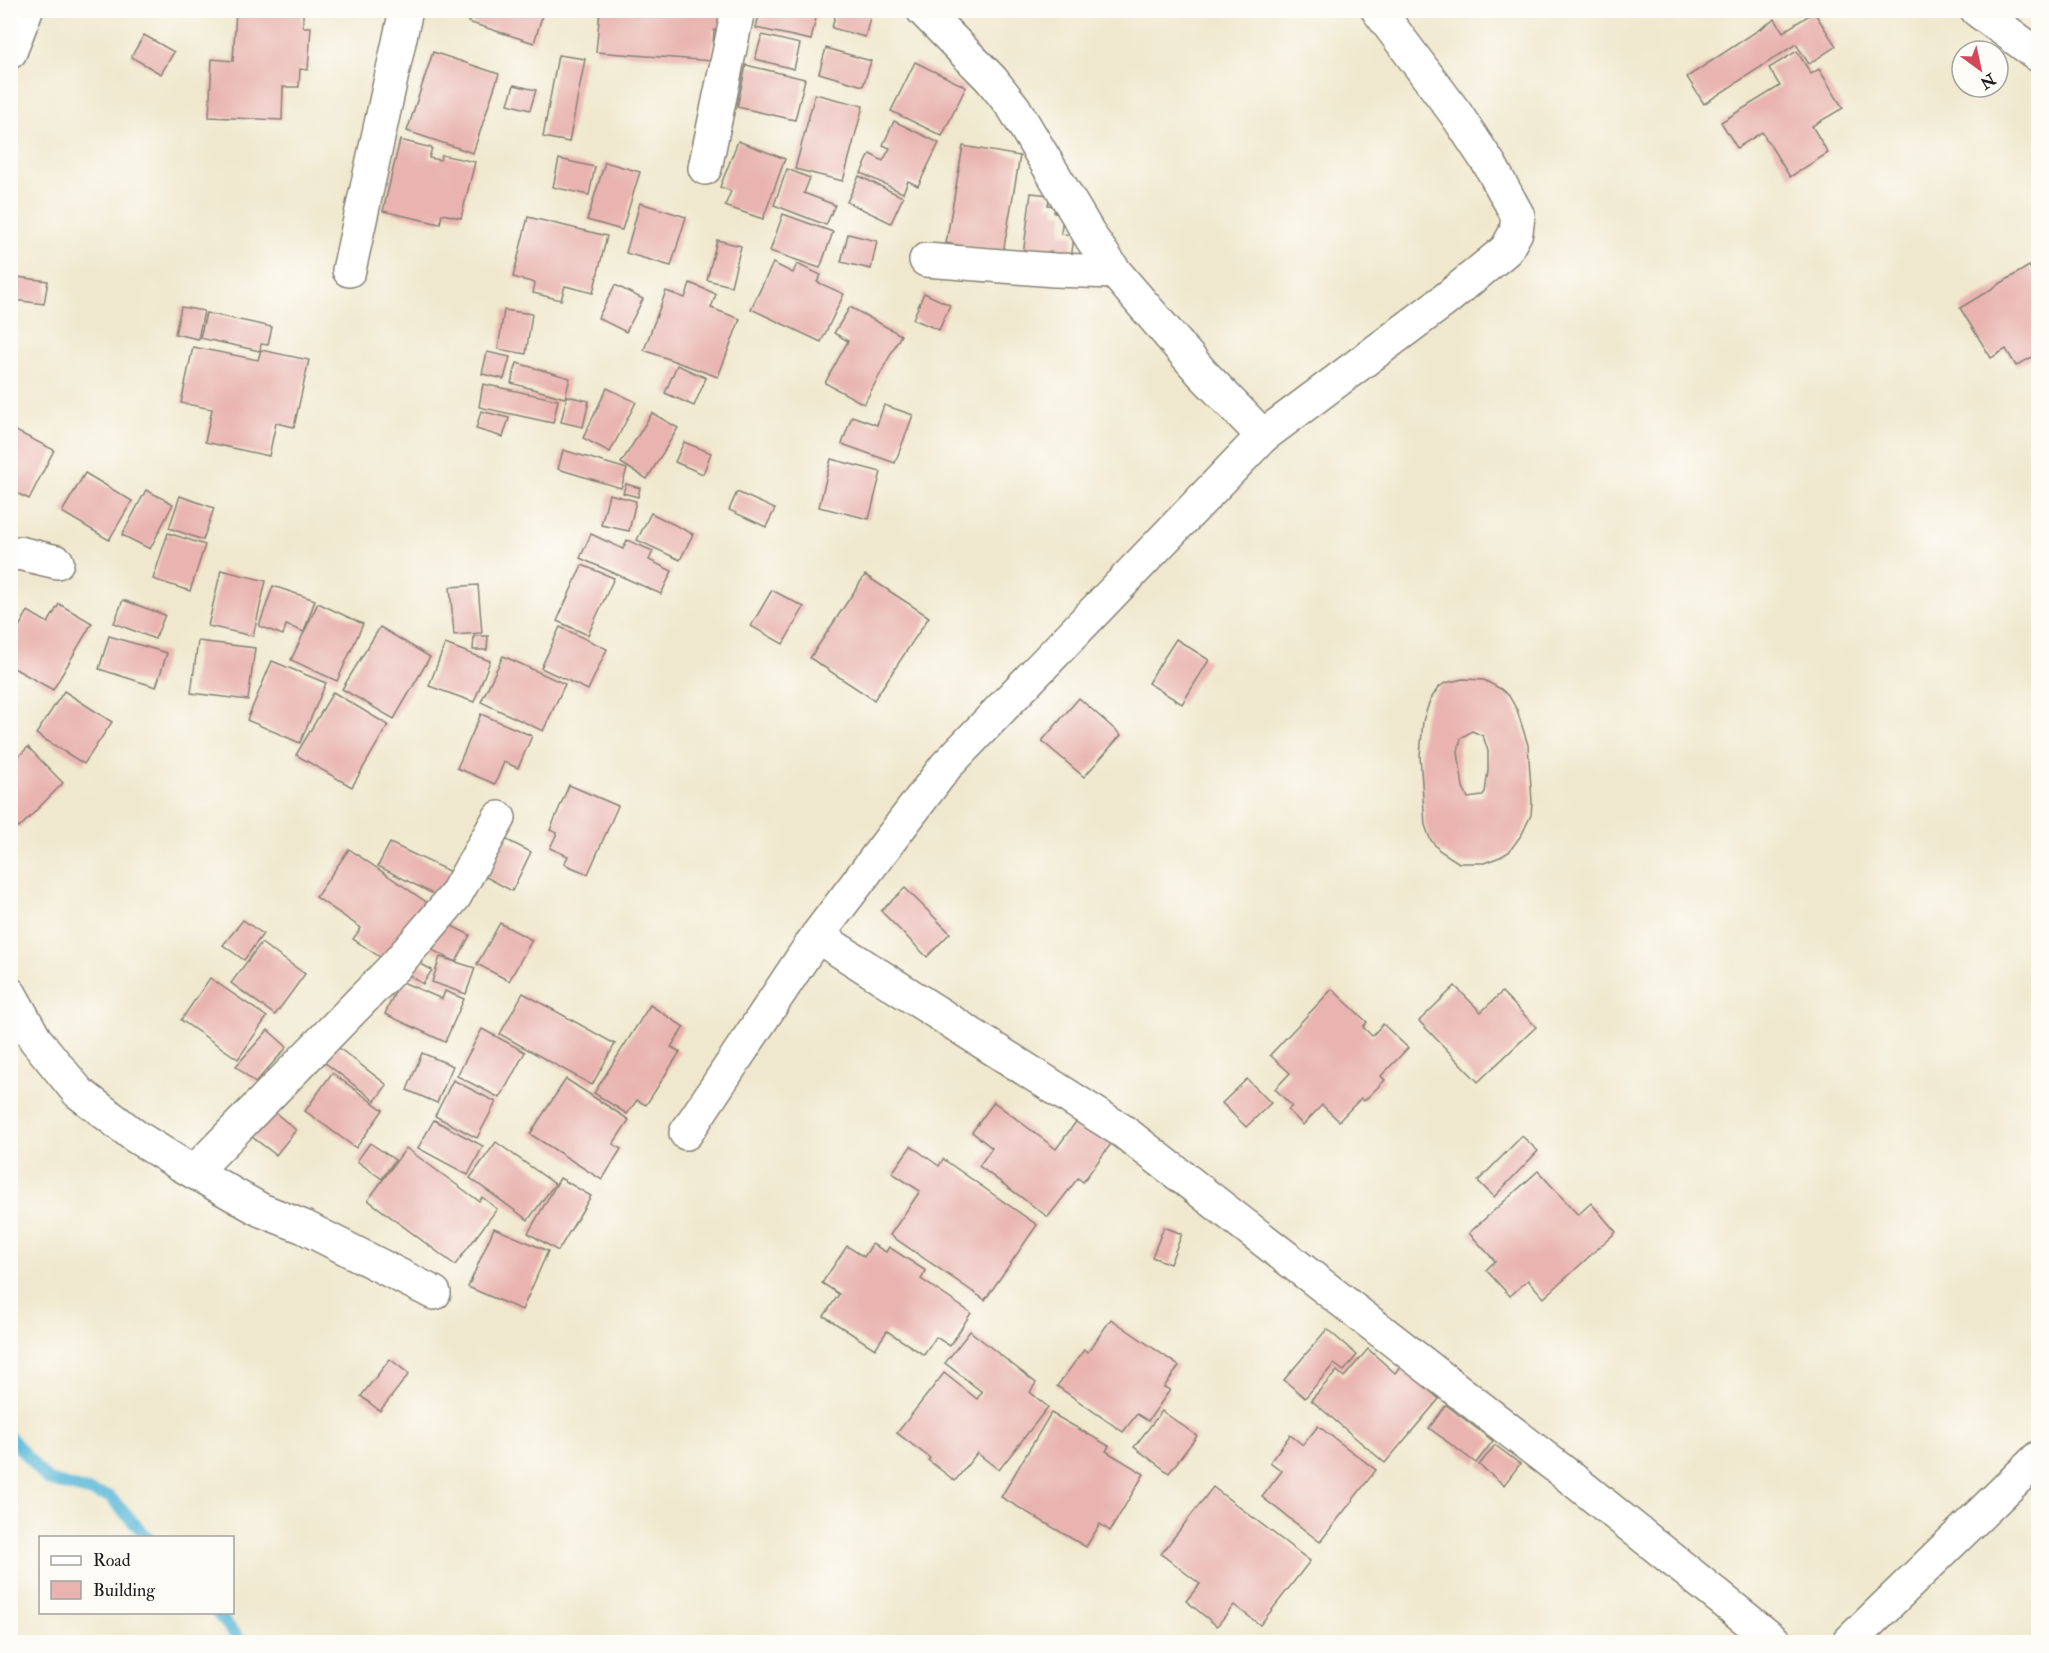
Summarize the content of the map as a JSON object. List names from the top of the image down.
{
  "legend": ["Road", "Building"],
  "north": "bottom right"
}
